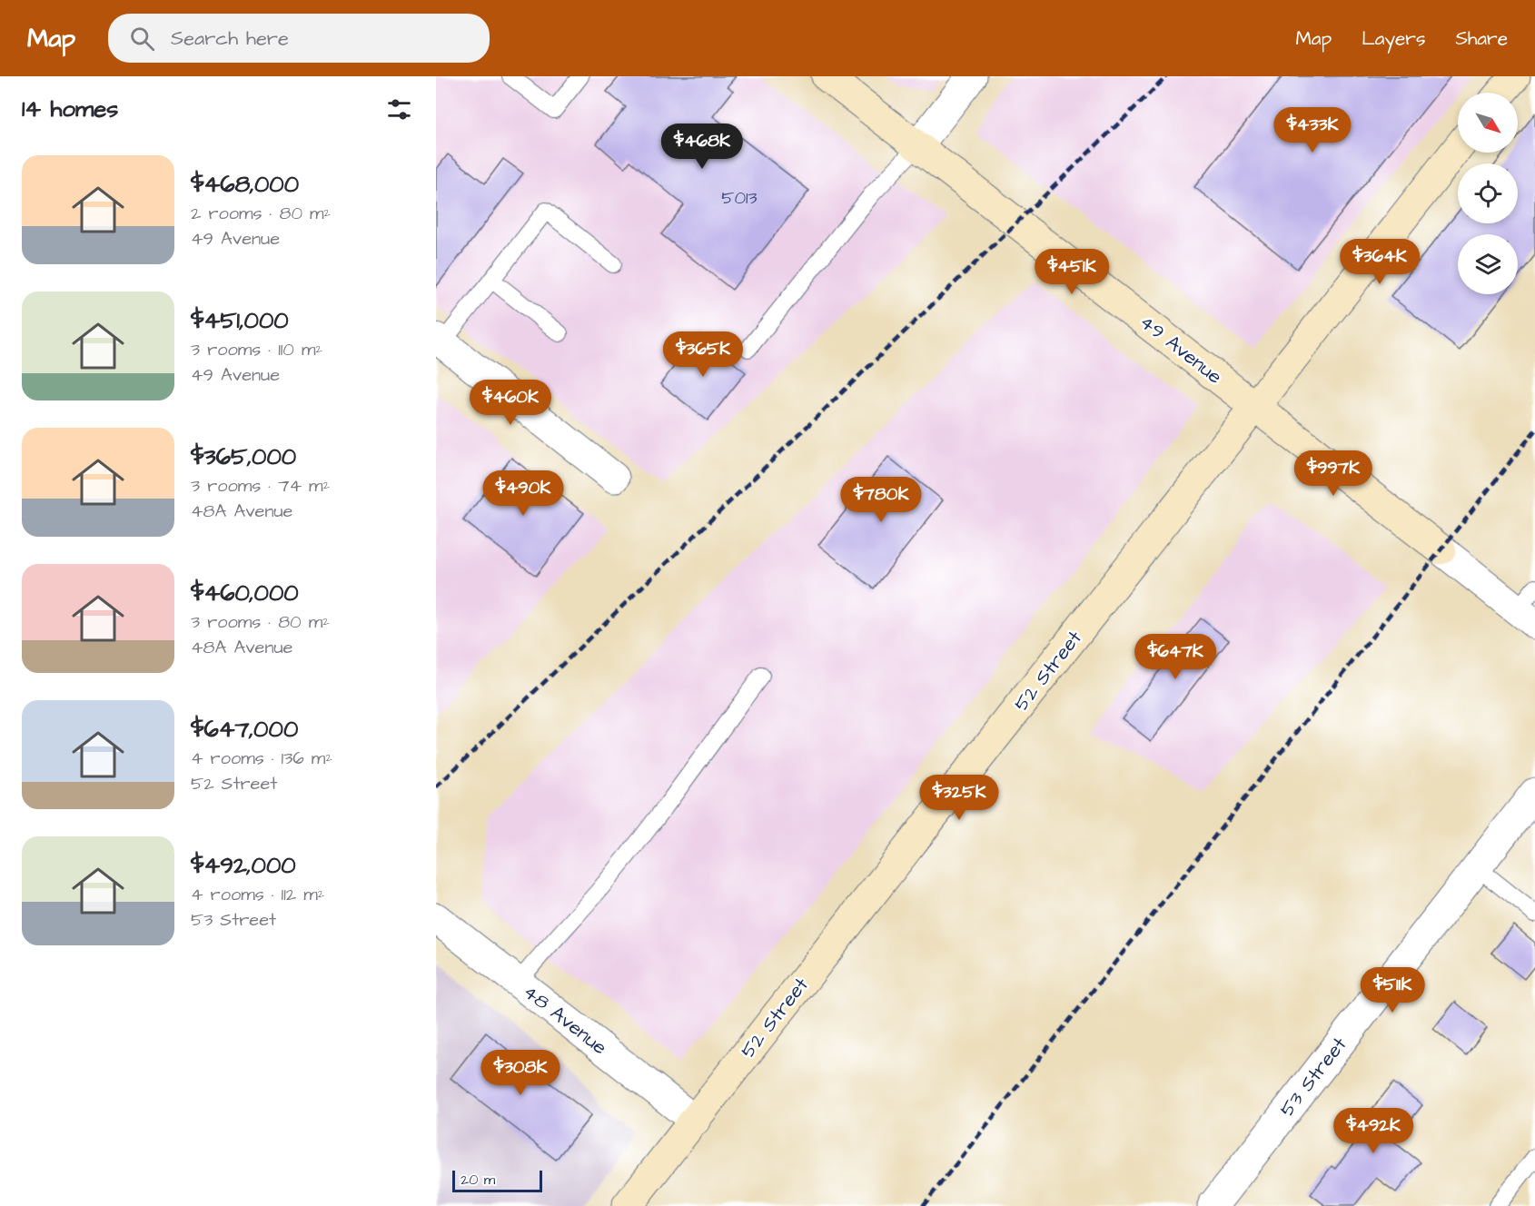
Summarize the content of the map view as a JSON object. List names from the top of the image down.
{
  "streets": {
    "main road": ["49 Avenue", "52 Street"],
    "street": ["48 Avenue", "53 Street"]
  },
  "crossings": [
    ["49 Avenue", "52 Street"],
    ["52 Street", "48 Avenue"]
  ],
  "house_numbers": ["5013"],
  "scale_bar": "20 m",
  "north": "bottom right",
  "page": {
    "header": "Map",
    "search": "Search here",
    "nav": ["Map", "Layers", "Share"],
    "heading": "14 homes",
    "price": [
      "$433K",
      "$468K",
      "$364K",
      "$451K",
      "$365K",
      "$460K",
      "$997K",
      "$490K",
      "$780K",
      "$647K",
      "$325K",
      "$511K",
      "$308K",
      "$492K"
    ],
    "list": [
      {
        "name": "$468,000",
        "note": "2 rooms · 80 m² · 49 Avenue"
      },
      {
        "name": "$451,000",
        "note": "3 rooms · 110 m² · 49 Avenue"
      },
      {
        "name": "$365,000",
        "note": "3 rooms · 74 m² · 48A Avenue"
      },
      {
        "name": "$460,000",
        "note": "3 rooms · 80 m² · 48A Avenue"
      },
      {
        "name": "$647,000",
        "note": "4 rooms · 136 m² · 52 Street"
      },
      {
        "name": "$492,000",
        "note": "4 rooms · 112 m² · 53 Street"
      }
    ],
    "scale": "20 m"
  }
}
